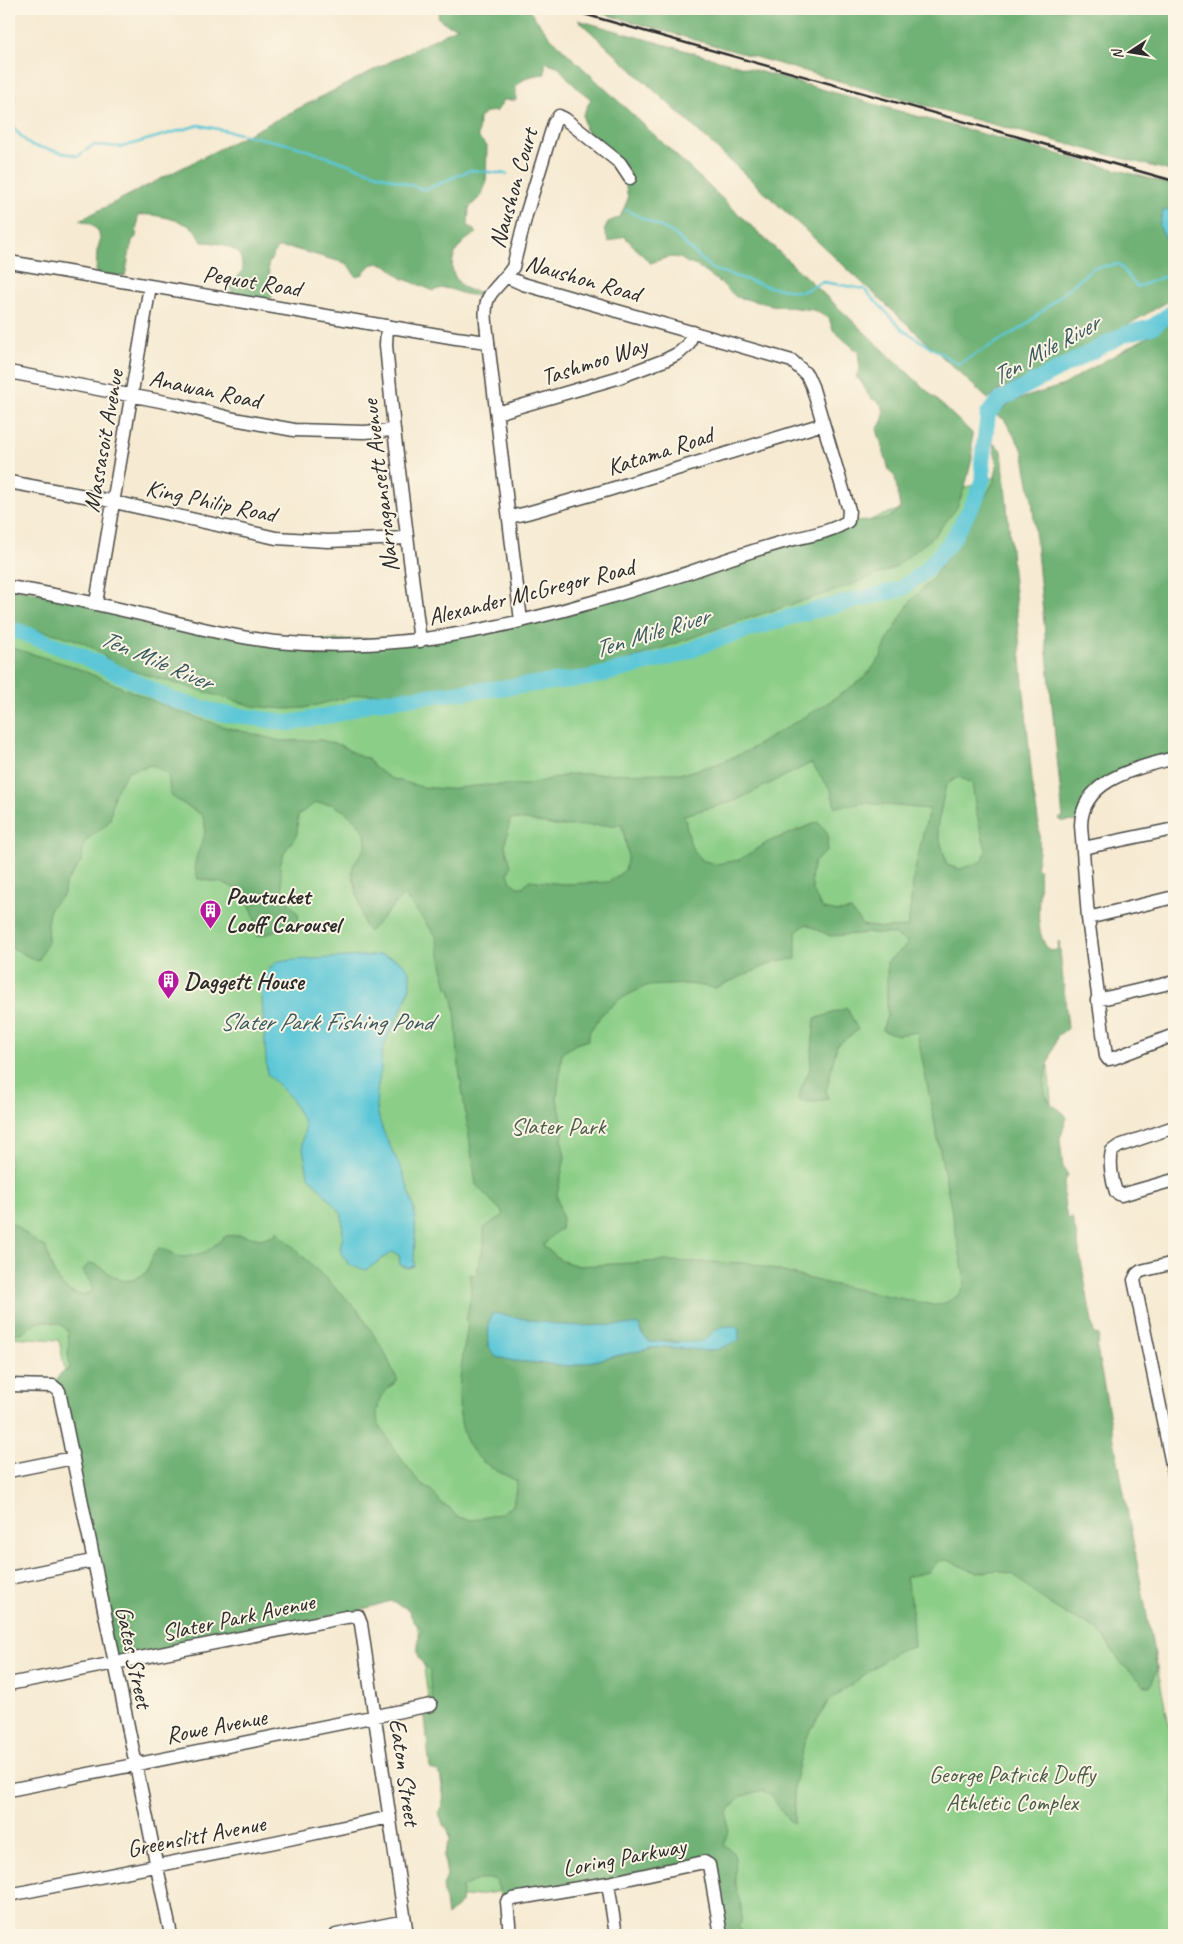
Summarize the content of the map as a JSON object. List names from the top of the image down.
{
  "streets": {
    "street": [
      "Naushon Court",
      "Naushon Road",
      "Pequot Road",
      "Tashmoo Way",
      "Anawan Road",
      "Massasoit Avenue",
      "Katama Road",
      "Narragansett Avenue",
      "King Philip Road",
      "Alexander McGregor Road",
      "Slater Park Avenue",
      "Gates Street",
      "Rowe Avenue",
      "Eaton Street",
      "Greenslitt Avenue",
      "Loring Parkway"
    ]
  },
  "crossings": [
    ["Naushon Court", "Naushon Road"],
    ["Naushon Road", "Pequot Road"],
    ["Naushon Road", "Tashmoo Way"],
    ["Naushon Road", "Katama Road"],
    ["Naushon Road", "Alexander McGregor Road"],
    ["Pequot Road", "Massasoit Avenue"],
    ["Pequot Road", "Narragansett Avenue"],
    ["Anawan Road", "Massasoit Avenue"],
    ["Anawan Road", "Narragansett Avenue"],
    ["Massasoit Avenue", "King Philip Road"],
    ["Massasoit Avenue", "Alexander McGregor Road"],
    ["Narragansett Avenue", "King Philip Road"],
    ["Narragansett Avenue", "Alexander McGregor Road"],
    ["Slater Park Avenue", "Gates Street"],
    ["Slater Park Avenue", "Eaton Street"],
    ["Gates Street", "Rowe Avenue"],
    ["Gates Street", "Greenslitt Avenue"],
    ["Rowe Avenue", "Eaton Street"],
    ["Eaton Street", "Greenslitt Avenue"]
  ],
  "water": ["Ten Mile River", "Slater Park Fishing Pond"],
  "parks": ["Slater Park", "George Patrick Duffy Athletic Complex"],
  "places": {
    "building": ["Pawtucket Looff Carousel", "Daggett House"]
  },
  "north": "left"
}
